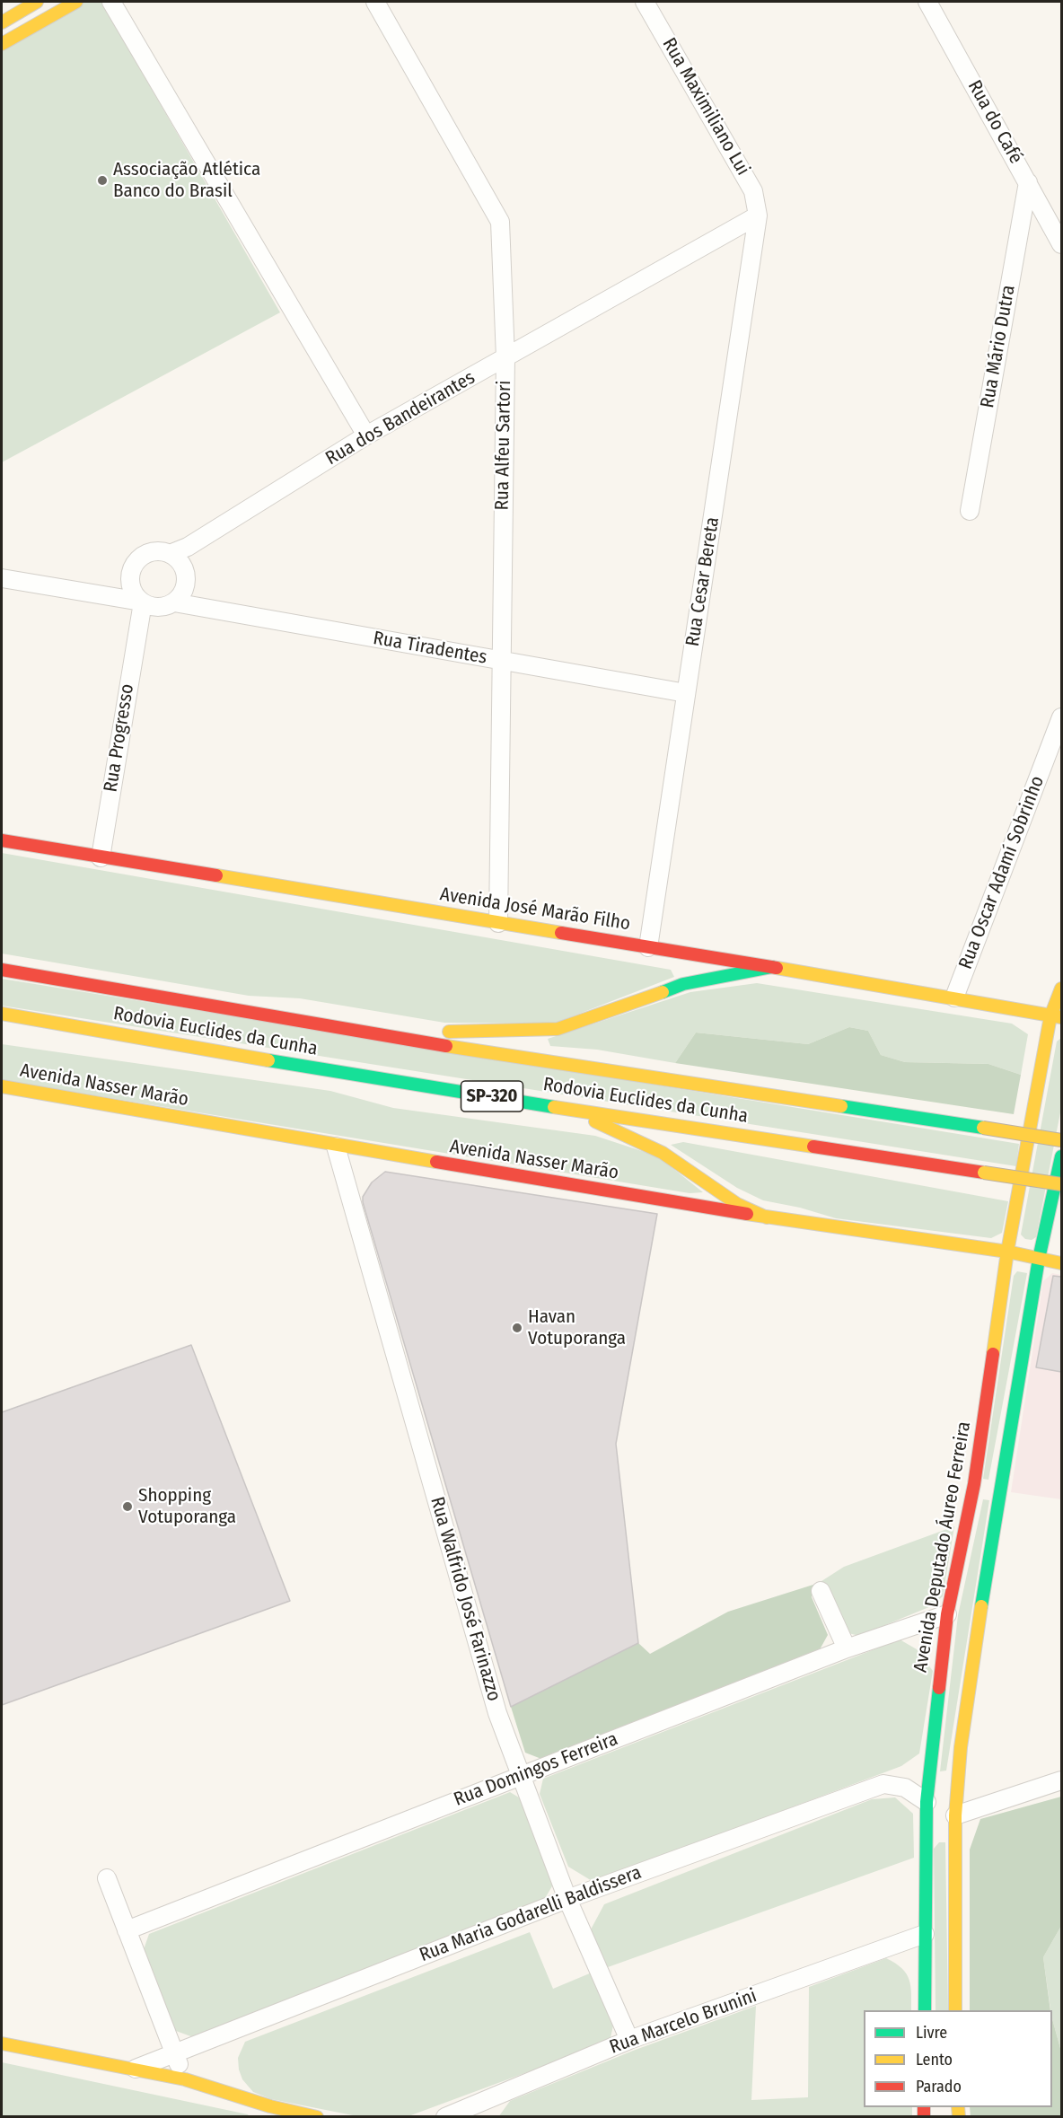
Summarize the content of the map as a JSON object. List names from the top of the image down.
{
  "streets": {
    "main road": [
      "Avenida José Marão Filho",
      "Rodovia Euclides da Cunha",
      "Avenida Nasser Marão",
      "SP-320",
      "Avenida Deputado Áureo Ferreira"
    ],
    "street": [
      "Rua Maximiliano Lui",
      "Rua do Café",
      "Rua Mário Dutra",
      "Rua dos Bandeirantes",
      "Rua Alfeu Sartori",
      "Rua Cesar Bereta",
      "Rua Tiradentes",
      "Rua Progresso",
      "Rua Oscar Adamí Sobrinho",
      "Rua Walfrido José Farinazzo",
      "Rua Domingos Ferreira",
      "Rua Maria Godarelli Baldissera",
      "Rua Marcelo Brunini"
    ]
  },
  "crossings": [
    ["Rua Maximiliano Lui", "Rua dos Bandeirantes"],
    ["Rua Maximiliano Lui", "Rua Cesar Bereta"],
    ["Rua do Café", "Rua Mário Dutra"],
    ["Rua dos Bandeirantes", "Rua Alfeu Sartori"],
    ["Rua dos Bandeirantes", "Rua Cesar Bereta"],
    ["Rua dos Bandeirantes", "Rua Tiradentes"],
    ["Rua dos Bandeirantes", "Rua Progresso"],
    ["Rua Alfeu Sartori", "Rua Tiradentes"],
    ["Rua Alfeu Sartori", "Avenida José Marão Filho"],
    ["Rua Cesar Bereta", "Rua Tiradentes"],
    ["Rua Cesar Bereta", "Avenida José Marão Filho"],
    ["Rua Tiradentes", "Rua Progresso"],
    ["Rua Progresso", "Avenida José Marão Filho"],
    ["Rua Oscar Adamí Sobrinho", "Avenida José Marão Filho"],
    ["Avenida José Marão Filho", "Avenida Deputado Áureo Ferreira"],
    ["Avenida Nasser Marão", "Avenida Deputado Áureo Ferreira"],
    ["Avenida Nasser Marão", "Rua Walfrido José Farinazzo"],
    ["Avenida Deputado Áureo Ferreira", "Rua Domingos Ferreira"],
    ["Avenida Deputado Áureo Ferreira", "Rua Maria Godarelli Baldissera"],
    ["Avenida Deputado Áureo Ferreira", "Rua Marcelo Brunini"],
    ["Rua Walfrido José Farinazzo", "Rua Domingos Ferreira"],
    ["Rua Walfrido José Farinazzo", "Rua Maria Godarelli Baldissera"],
    ["Rua Walfrido José Farinazzo", "Rua Marcelo Brunini"]
  ],
  "places": ["Associação Atlética Banco do Brasil", "Havan Votuporanga", "Shopping Votuporanga"],
  "legend": ["Livre", "Lento", "Parado"]
}
